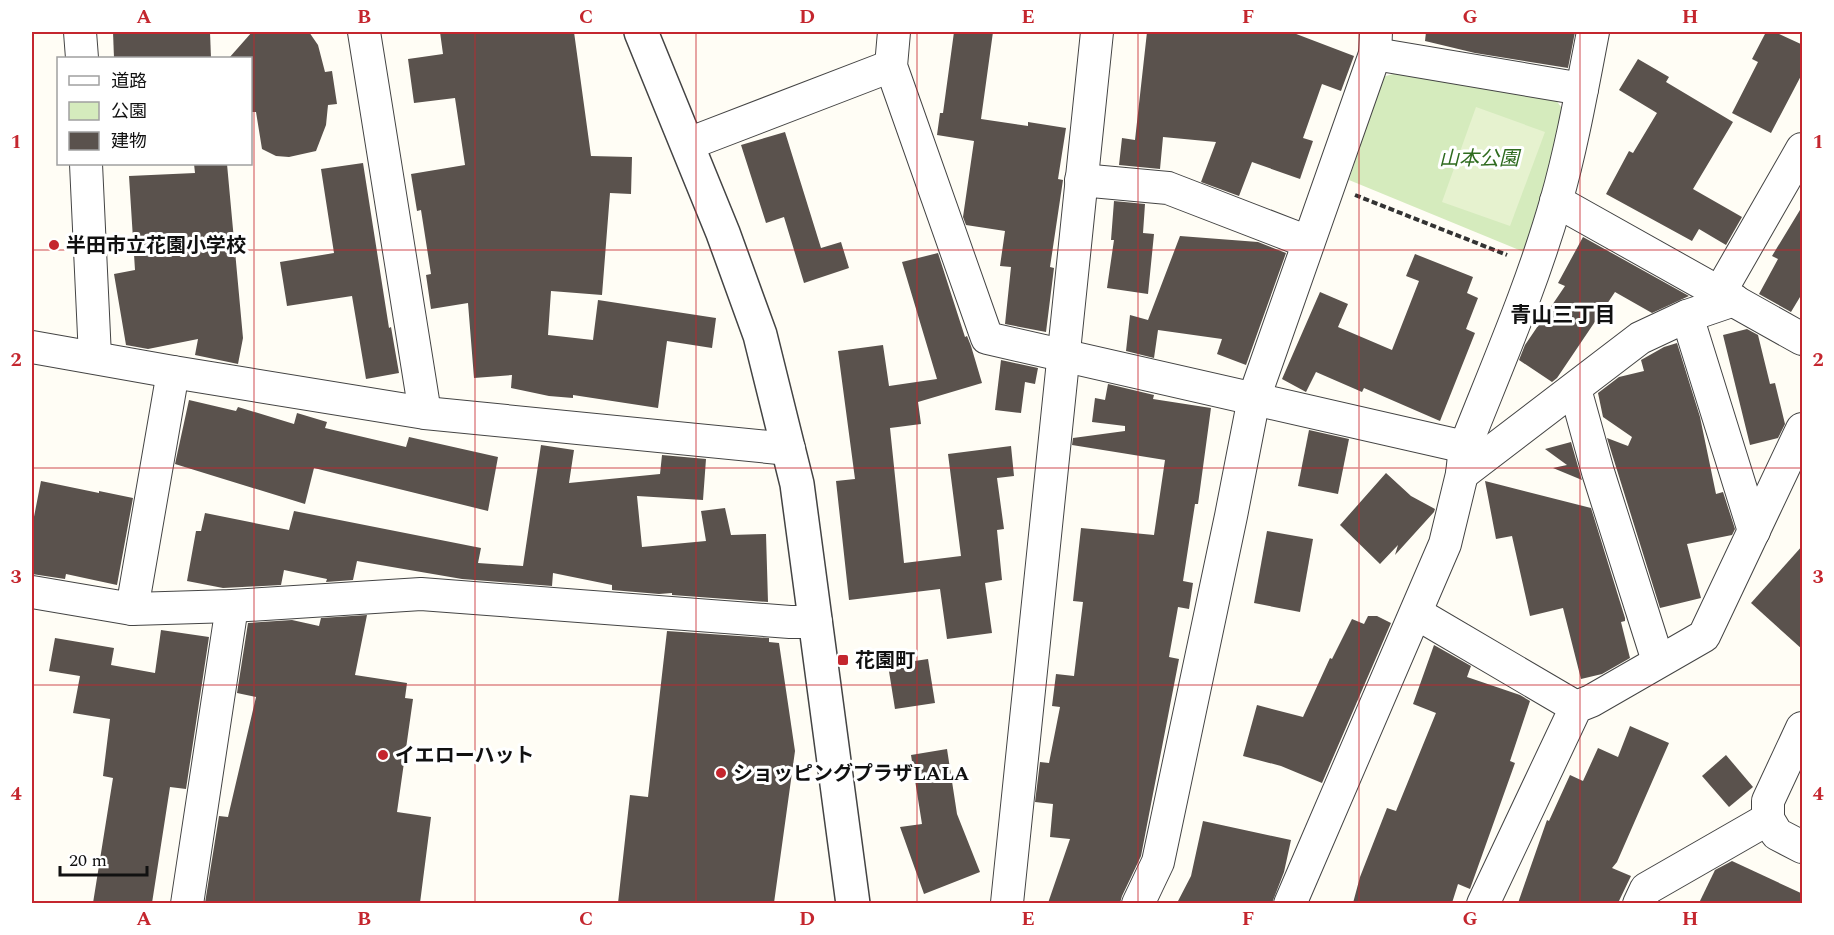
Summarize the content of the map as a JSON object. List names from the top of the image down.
{
  "districts": ["青山三丁目"],
  "parks": ["山本公園"],
  "places": {
    "other": ["半田市立花園小学校", "イエローハット", "ショッピングプラザLALA"],
    "transit": ["花園町"]
  },
  "legend": ["道路", "公園", "建物"],
  "scale_bar": "20 m",
  "grid": {
    "columns": [
      "A",
      "B",
      "C",
      "D",
      "E",
      "F",
      "G",
      "H"
    ],
    "rows": [
      "1",
      "2",
      "3",
      "4"
    ]
  }
}
